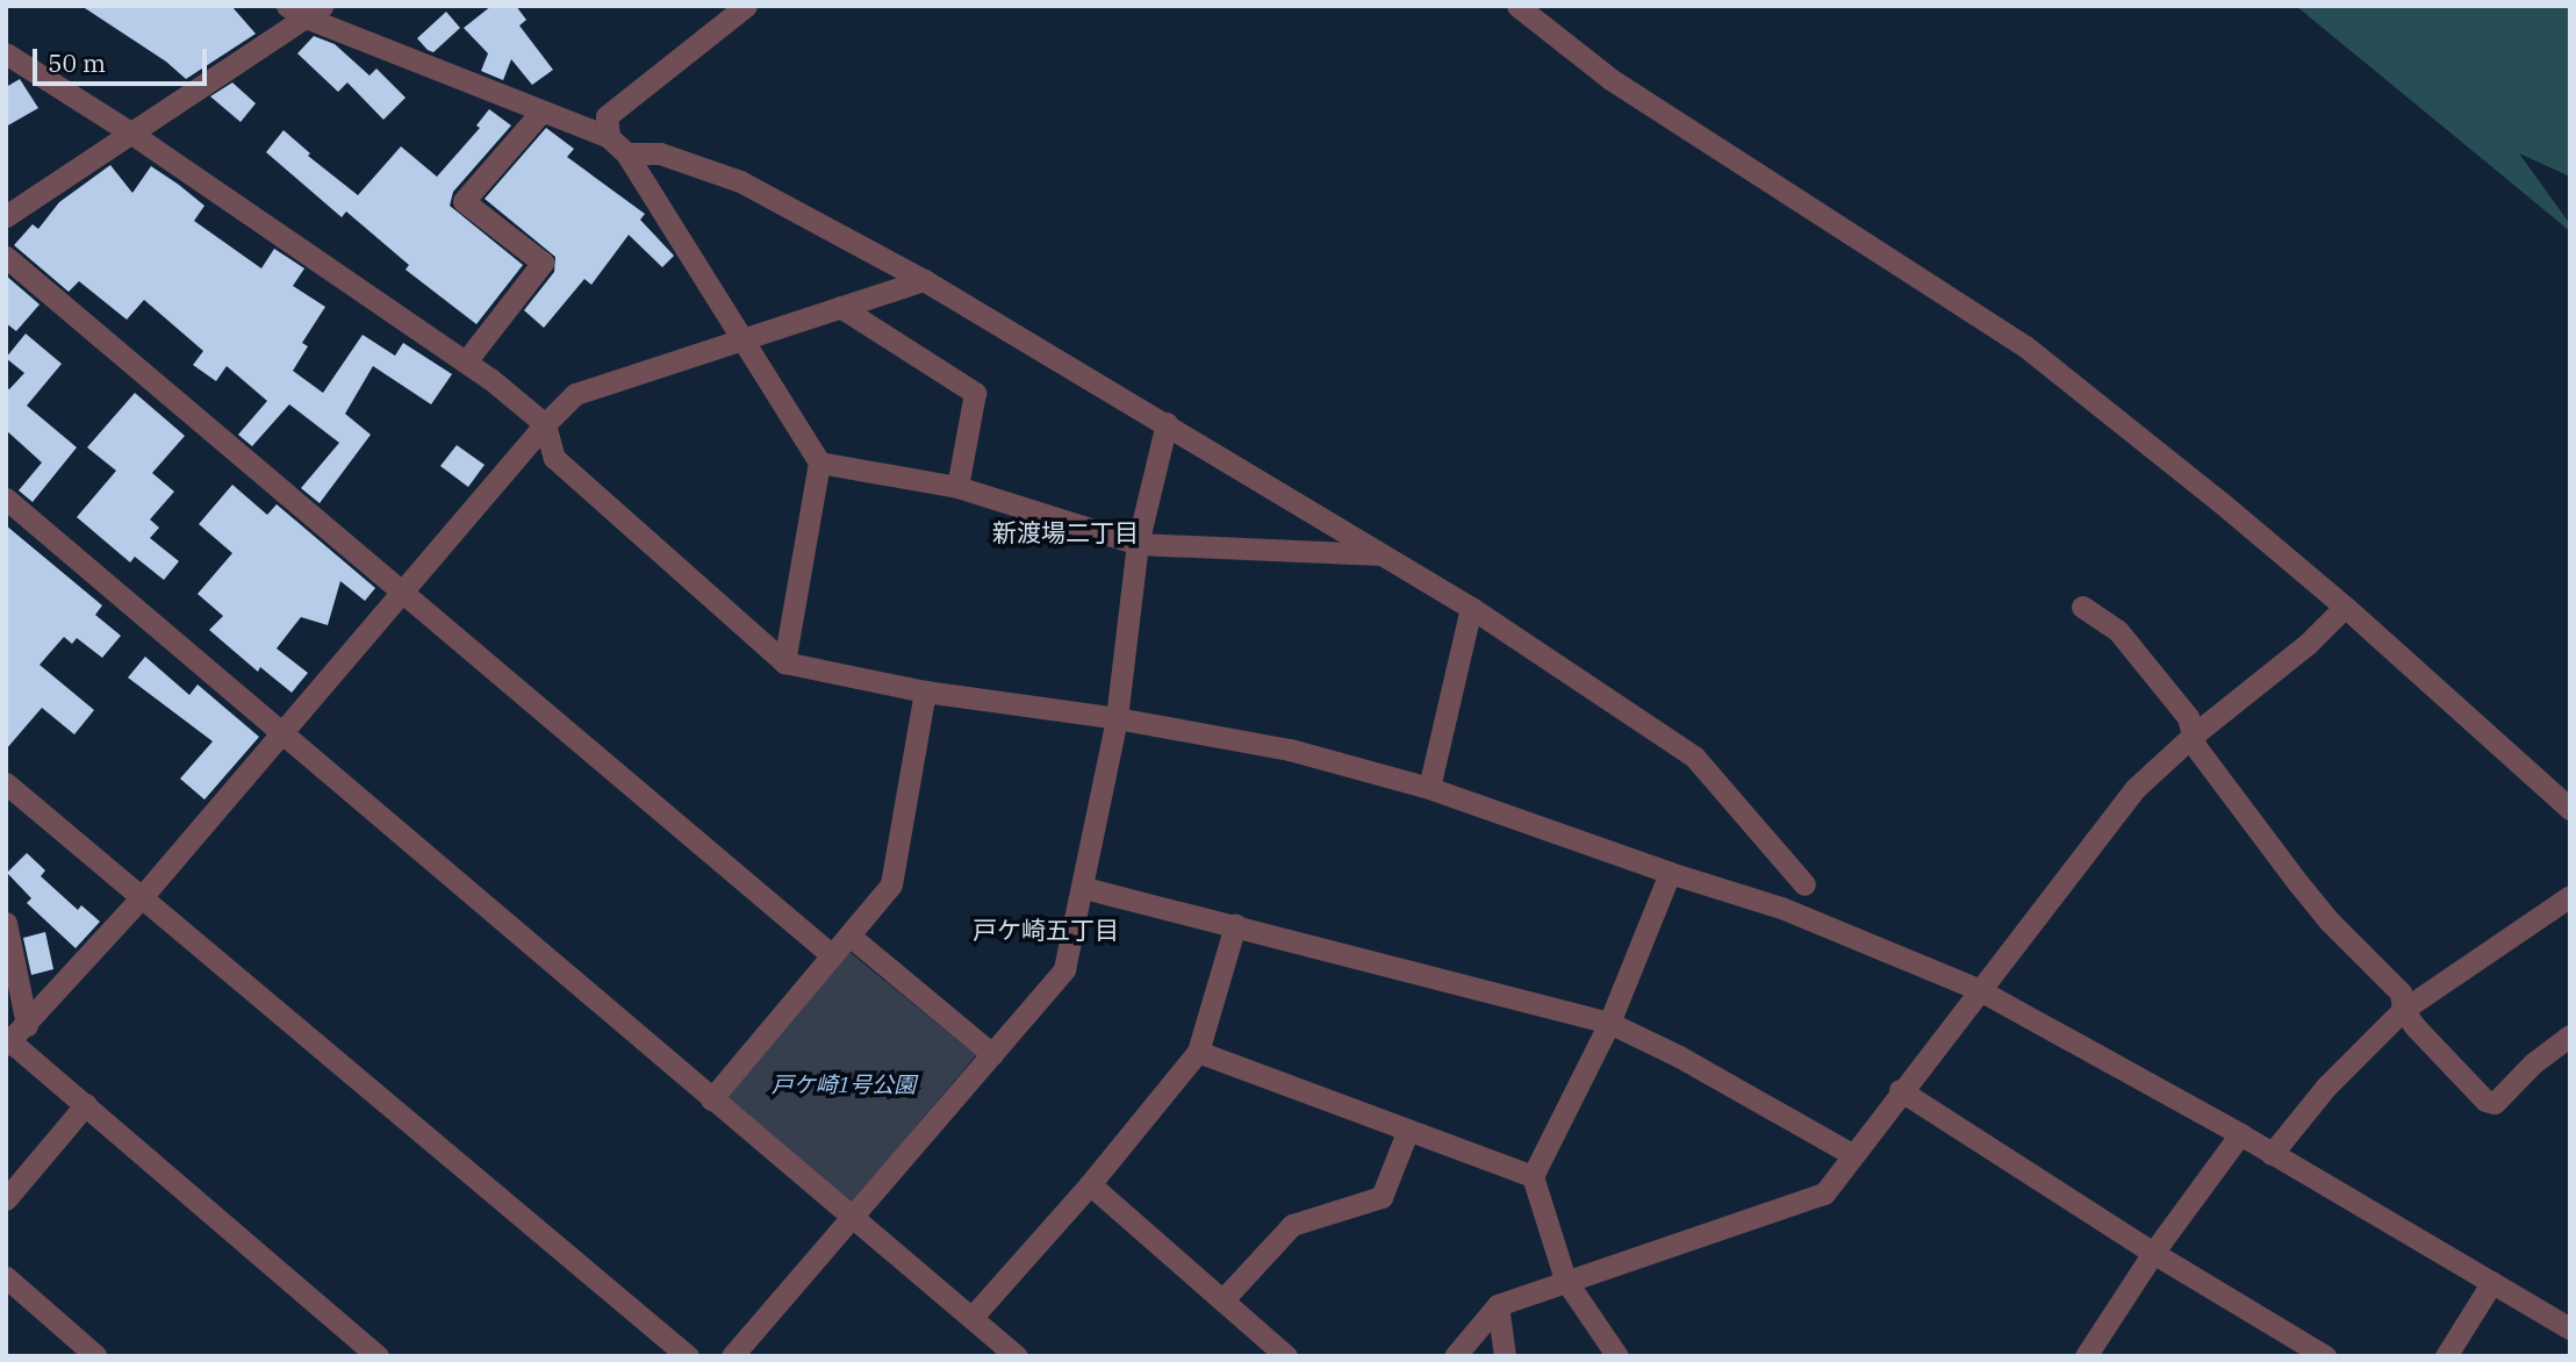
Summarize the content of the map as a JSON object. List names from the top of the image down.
{
  "districts": ["新渡場二丁目", "戸ケ崎五丁目"],
  "parks": ["戸ケ崎1号公園"],
  "scale_bar": "50 m"
}
